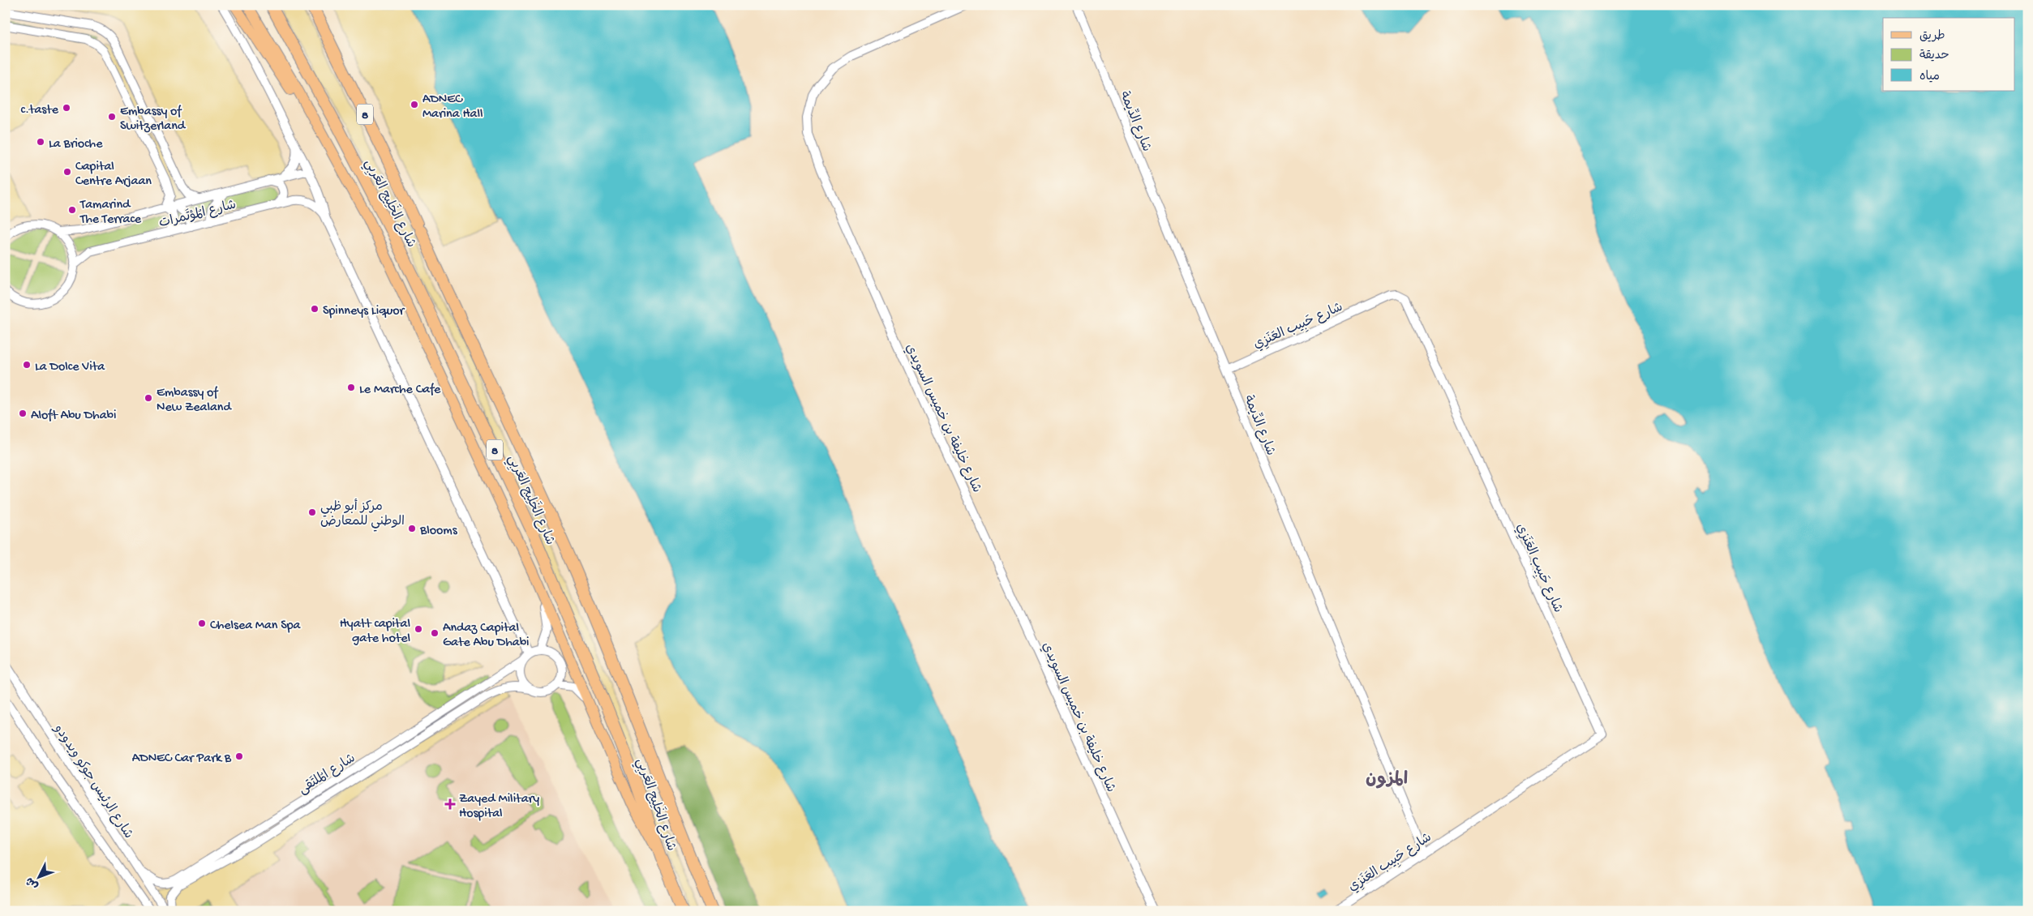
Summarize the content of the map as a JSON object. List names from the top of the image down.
{
  "streets": {
    "highway": ["8", "شارع الخَلِيج العَربِي"],
    "street": [
      "شارع الدِّيمة",
      "شارع المُؤتَمرات",
      "شارع حَبِيب العَنَزِي",
      "شارع خليفة بن خميس السويدي",
      "شارع المُلتَقى",
      "شارع الرئيس جوكو ويدودو"
    ]
  },
  "crossings": [
    ["شارع الدِّيمة", "شارع حَبِيب العَنَزِي"],
    ["شارع المُلتَقى", "شارع الرئيس جوكو ويدودو"]
  ],
  "districts": ["المزون"],
  "places": {
    "other": [
      "ADNEC Marina Hall",
      "c.taste",
      "Embassy of Switzerland",
      "La Brioche",
      "Capital Centre Arjaan",
      "Tamarind The Terrace",
      "Spinneys Liquor",
      "La Dolce Vita",
      "Le Marche Cafe",
      "Embassy of New Zealand",
      "Aloft Abu Dhabi",
      "مركز أبو ظبي الوطني للمعارض",
      "Blooms",
      "Chelsea Man Spa",
      "Hyatt capital gate hotel",
      "Andaz Capital Gate Abu Dhabi",
      "ADNEC Car Park B"
    ],
    "health": ["Zayed Military Hospital"]
  },
  "legend": ["طريق", "حديقة", "مياه"],
  "north": "bottom left"
}
